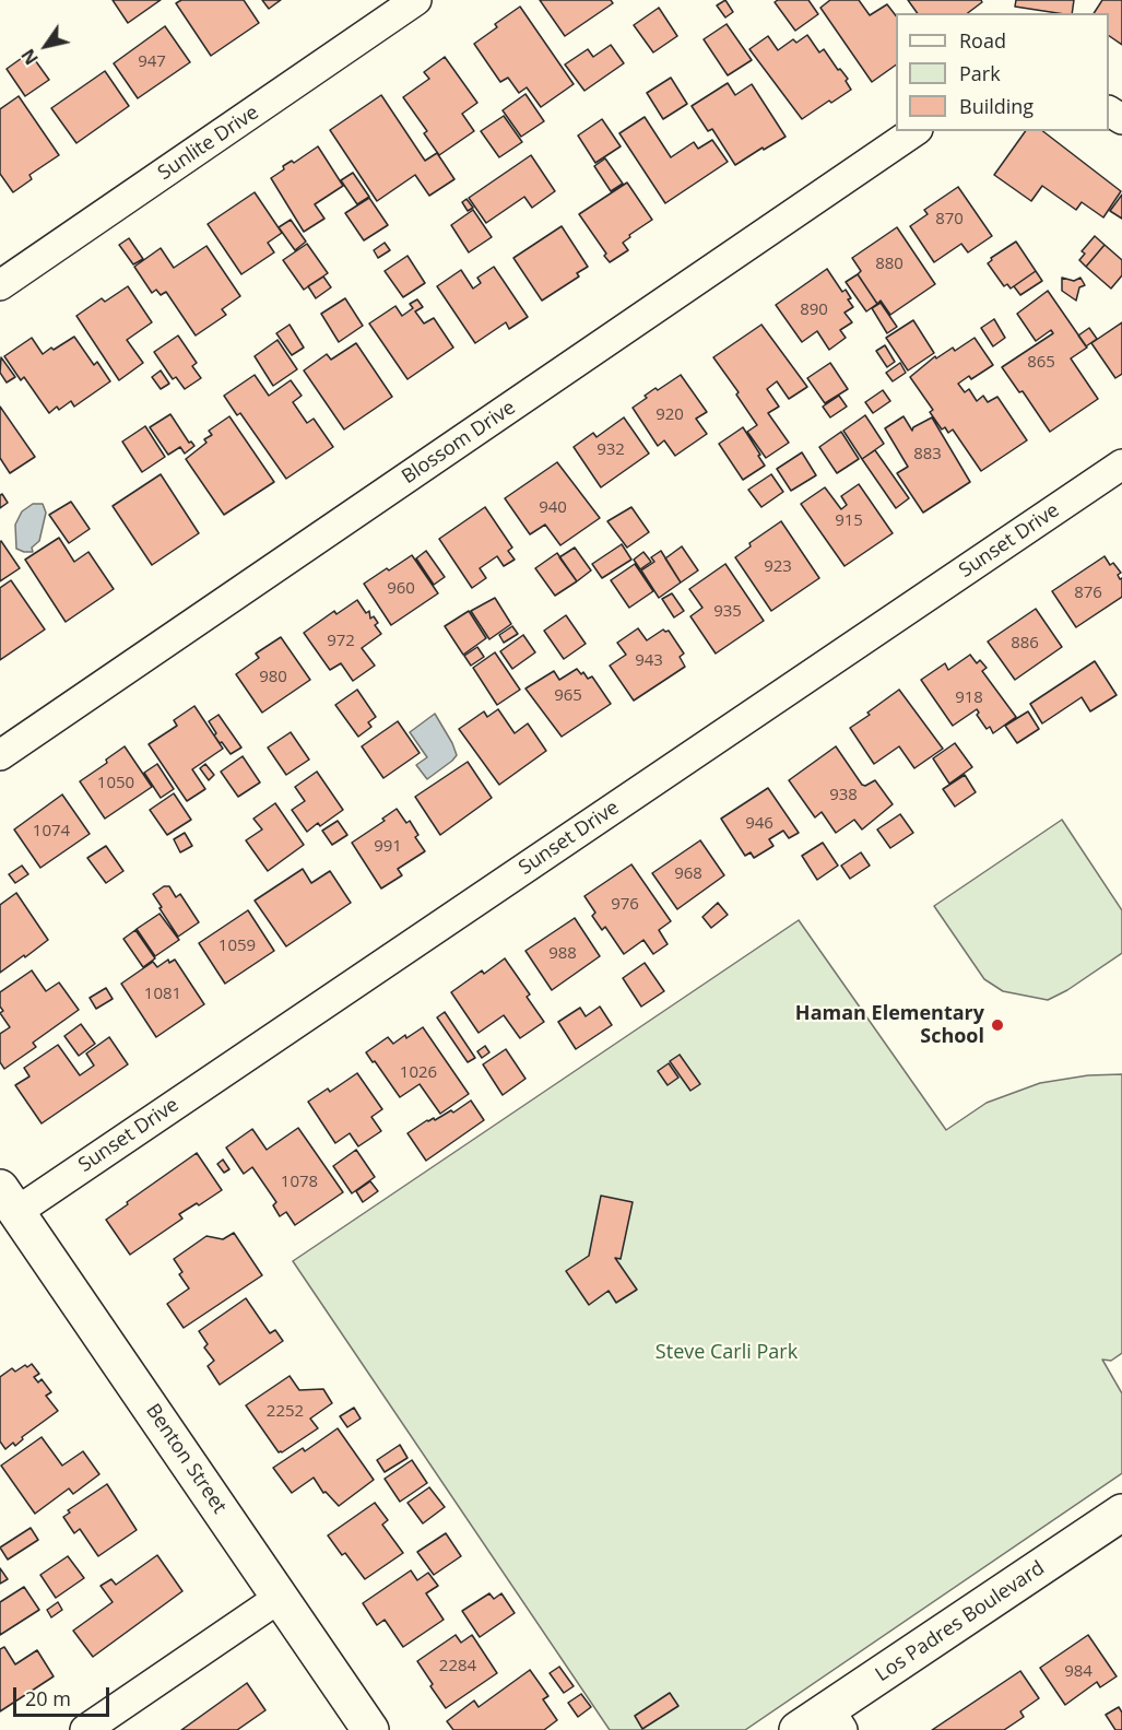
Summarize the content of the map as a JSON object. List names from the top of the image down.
{
  "streets": {
    "main road": ["Benton Street", "Los Padres Boulevard"],
    "street": ["Sunlite Drive", "Blossom Drive", "Sunset Drive"]
  },
  "crossings": [
    ["Sunset Drive", "Benton Street"]
  ],
  "parks": ["Steve Carli Park"],
  "places": ["Haman Elementary School"],
  "house_numbers": [
    "947",
    "870",
    "880",
    "890",
    "865",
    "920",
    "932",
    "883",
    "940",
    "915",
    "923",
    "960",
    "876",
    "935",
    "972",
    "886",
    "943",
    "980",
    "965",
    "918",
    "1050",
    "938",
    "946",
    "1074",
    "991",
    "968",
    "976",
    "1059",
    "988",
    "1081",
    "1026",
    "1078",
    "2252",
    "2284",
    "984"
  ],
  "legend": ["Road", "Park", "Building"],
  "scale_bar": "20 m",
  "north": "bottom left"
}
